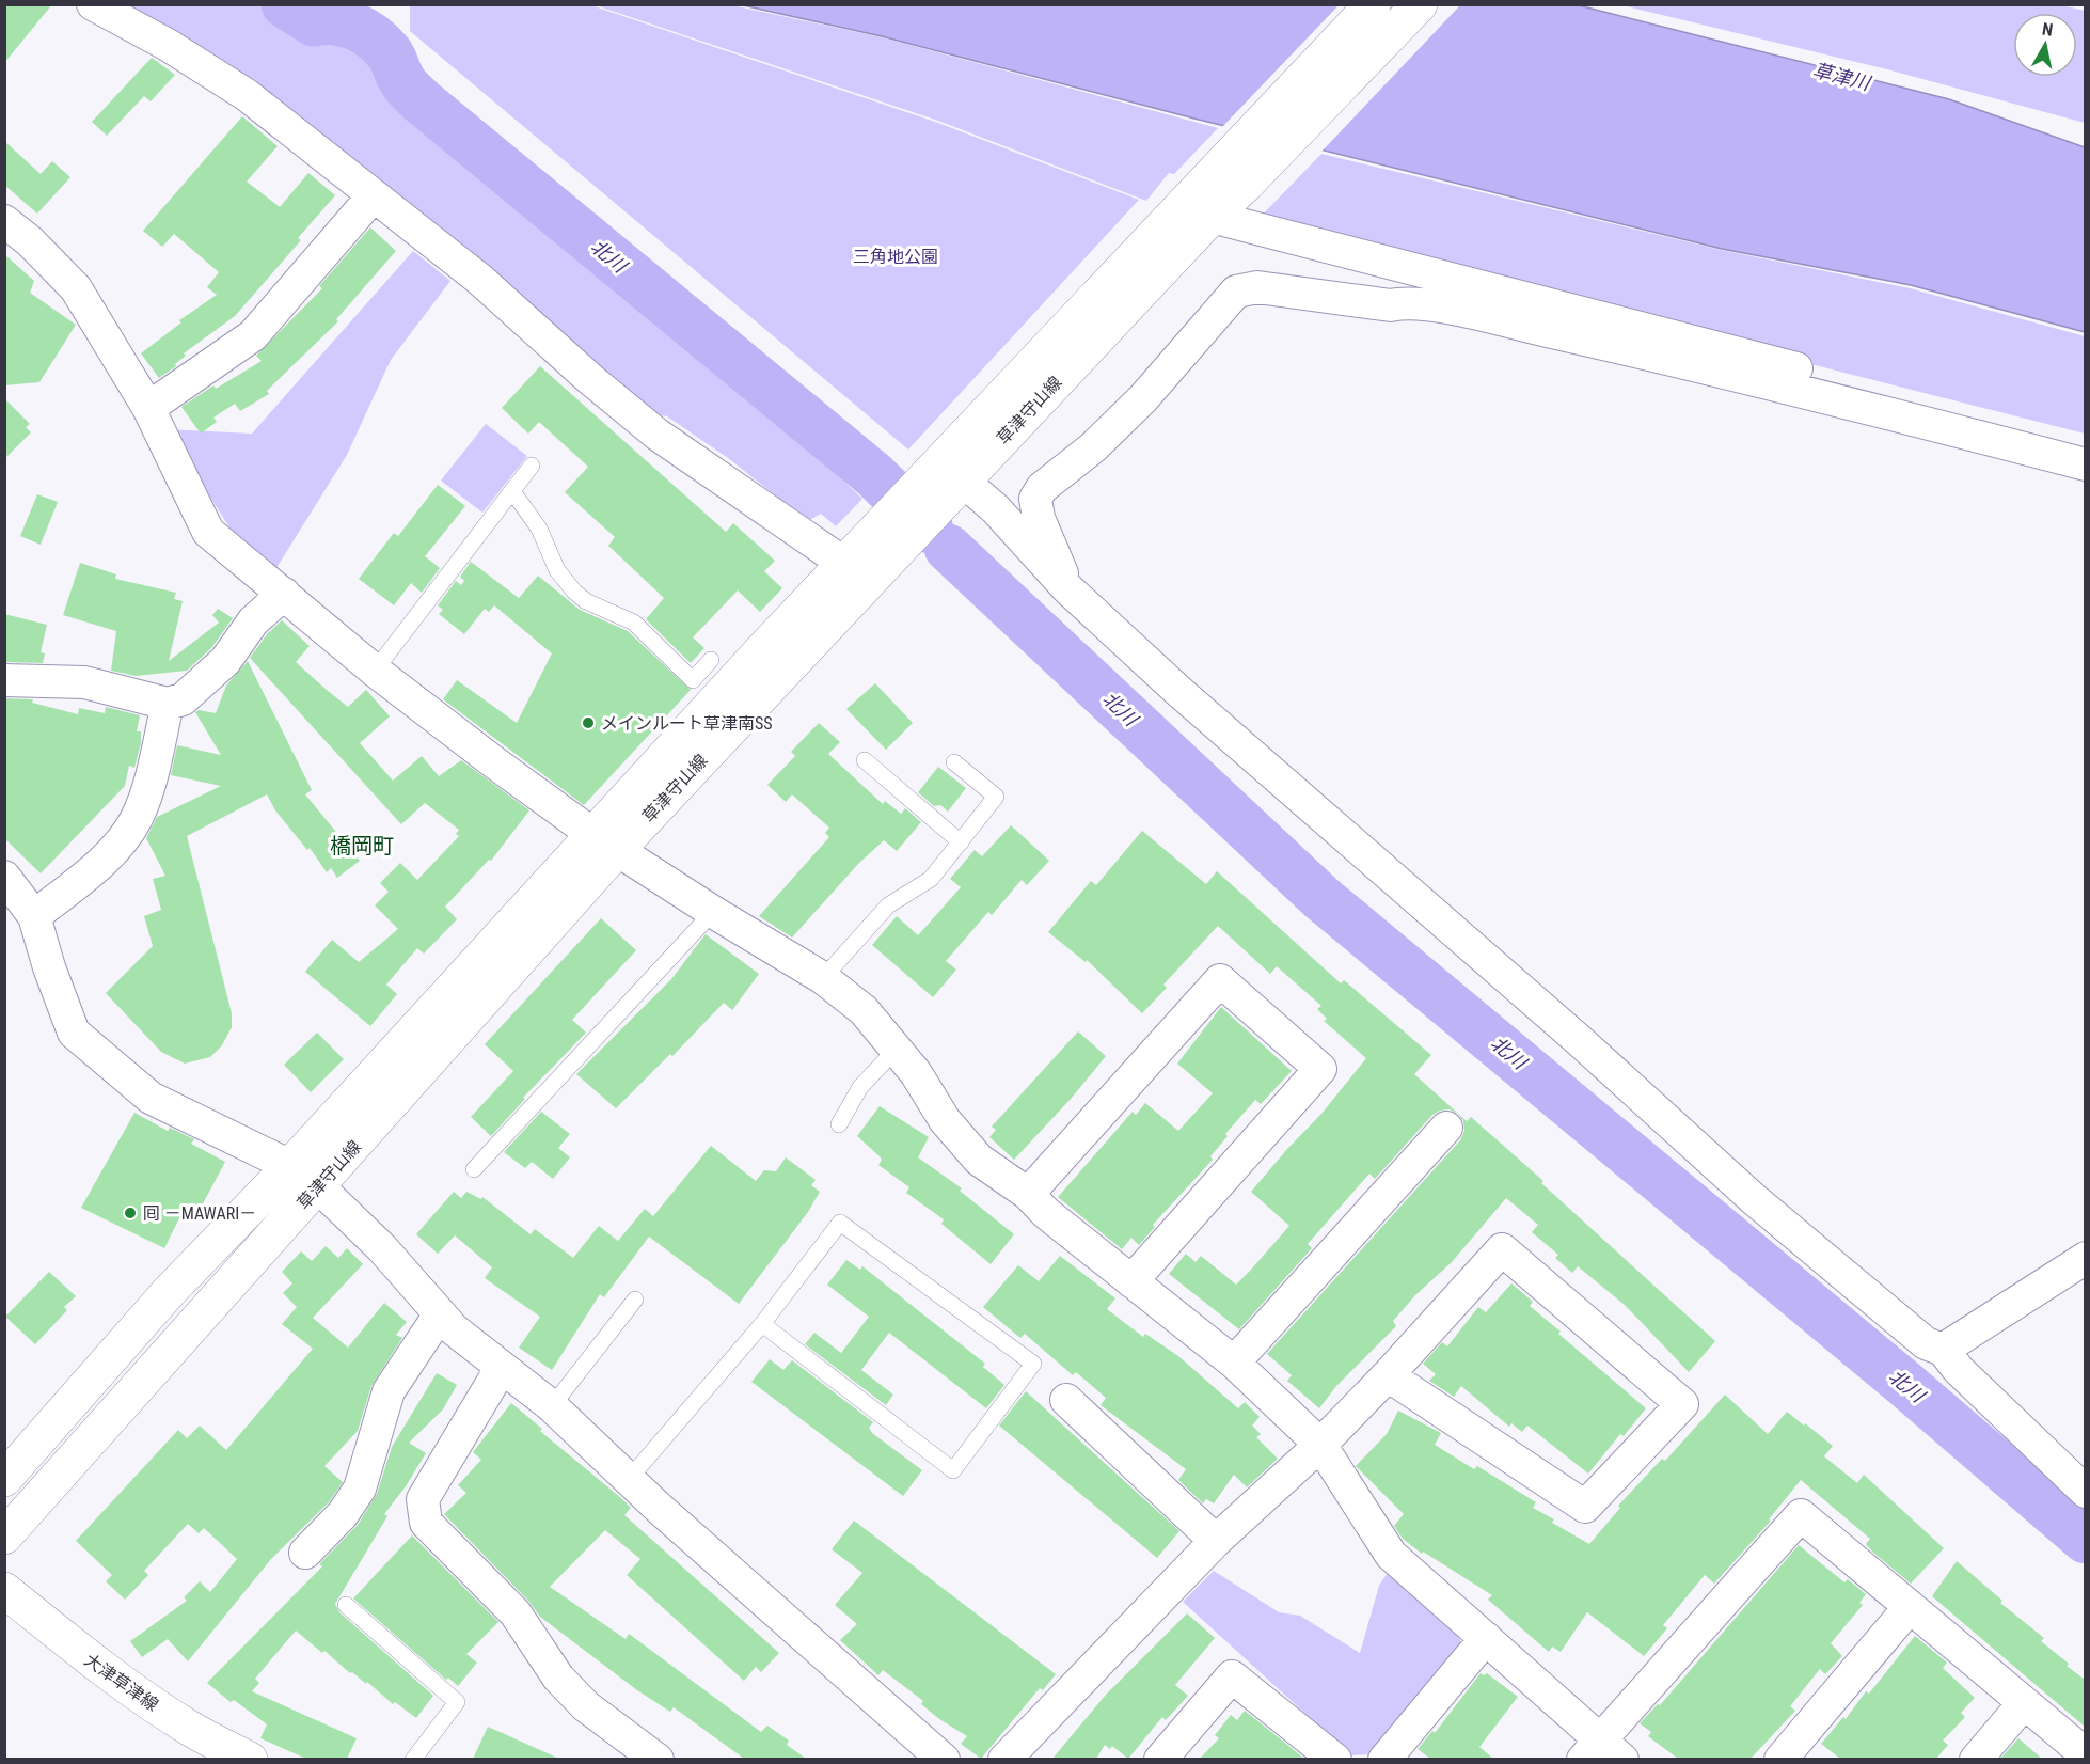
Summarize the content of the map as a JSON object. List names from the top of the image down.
{
  "streets": {
    "main road": ["草津守山線", "大津草津線"]
  },
  "districts": ["橋岡町"],
  "water": ["草津川", "北川"],
  "parks": ["三角地公園"],
  "places": ["メインルート草津南SS", "囘 －MAWARI－"],
  "north": "top"
}
